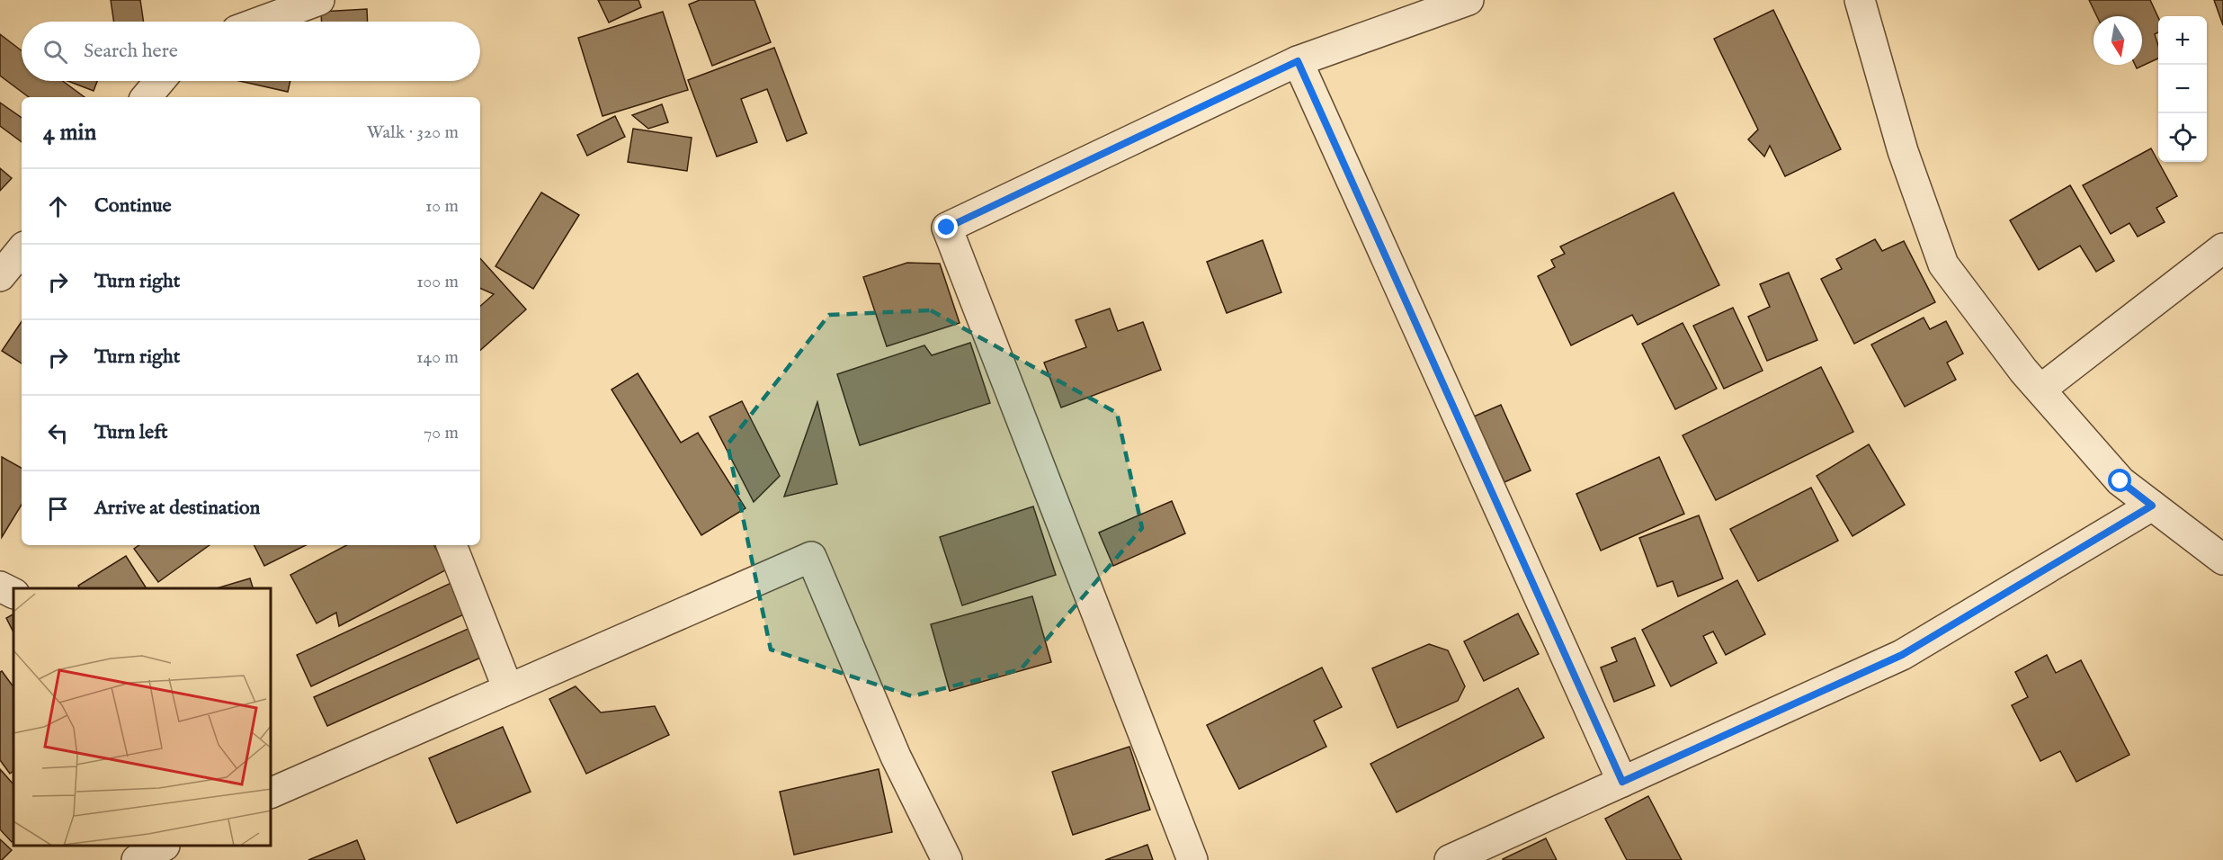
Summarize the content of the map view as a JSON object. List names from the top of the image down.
{
  "north": "bottom",
  "page": {
    "map_buttons": ["+", "−"],
    "search": "Search here",
    "heading": ["4 min", "Walk · 320 m"],
    "list": [
      ["Continue", "10 m"],
      ["Turn right", "100 m"],
      ["Turn right", "140 m"],
      ["Turn left", "70 m"],
      "Arrive at destination"
    ]
  }
}
